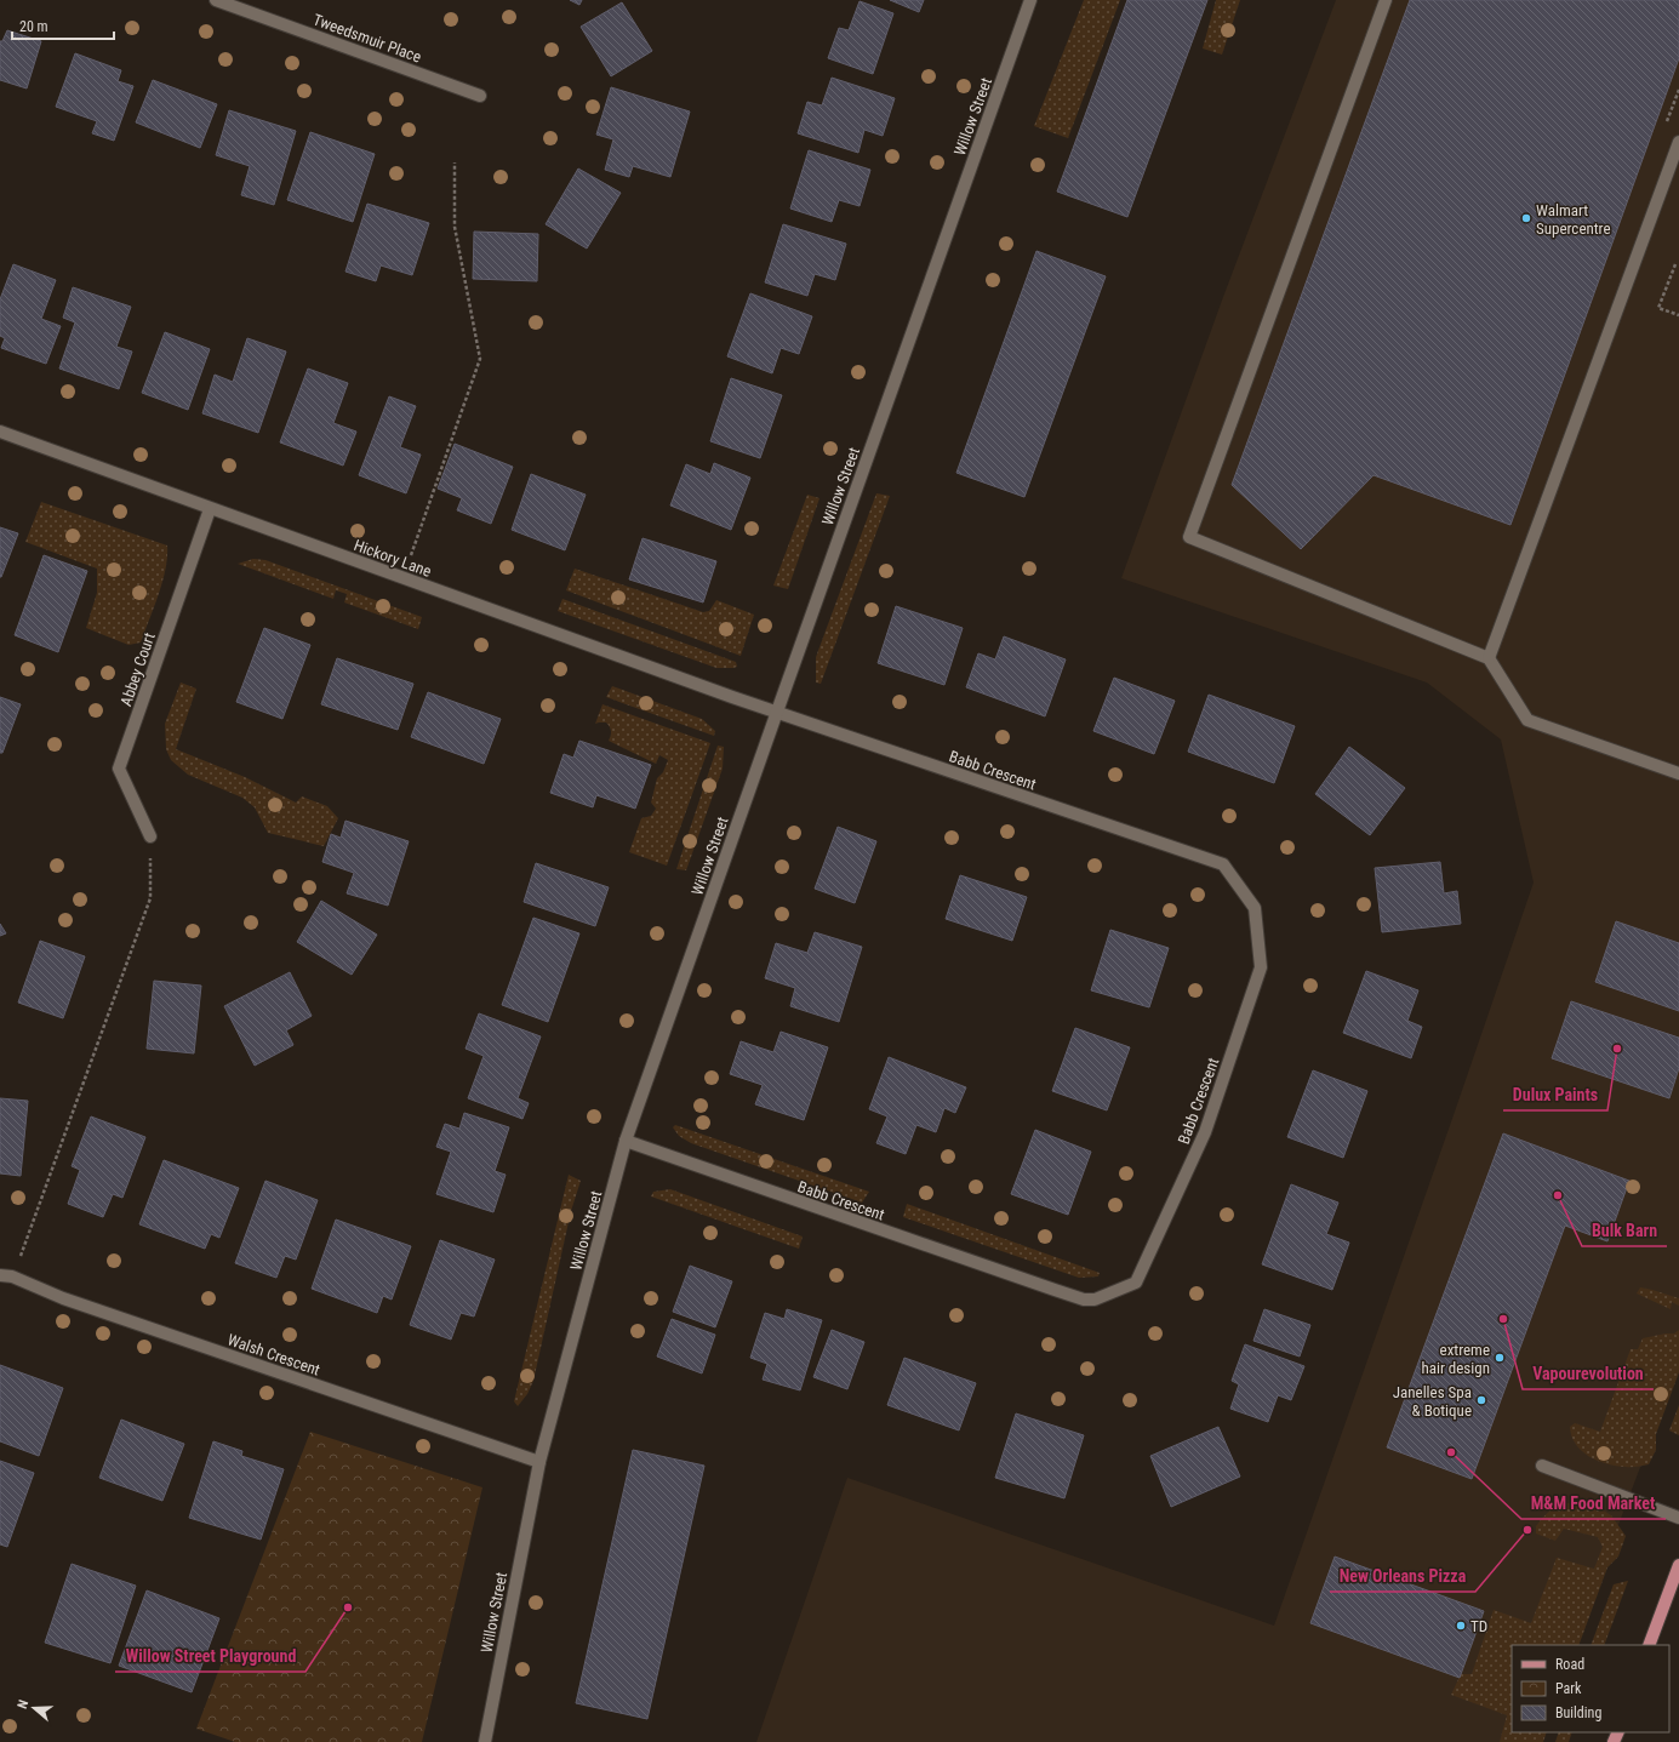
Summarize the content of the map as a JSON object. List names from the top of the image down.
{
  "streets": {
    "street": [
      "Tweedsmuir Place",
      "Willow Street",
      "Hickory Lane",
      "Abbey Court",
      "Babb Crescent",
      "Walsh Crescent"
    ]
  },
  "crossings": [
    ["Willow Street", "Hickory Lane"],
    ["Willow Street", "Babb Crescent"],
    ["Willow Street", "Walsh Crescent"],
    ["Hickory Lane", "Abbey Court"],
    ["Hickory Lane", "Babb Crescent"]
  ],
  "places": [
    "Walmart Supercentre",
    "Dulux Paints",
    "Bulk Barn",
    "Vapourevolution",
    "extreme hair design",
    "Janelles Spa & Botique",
    "M&M Food Market",
    "New Orleans Pizza",
    "Willow Street Playground",
    "TD"
  ],
  "legend": ["Road", "Park", "Building"],
  "scale_bar": "20 m",
  "north": "left"
}
